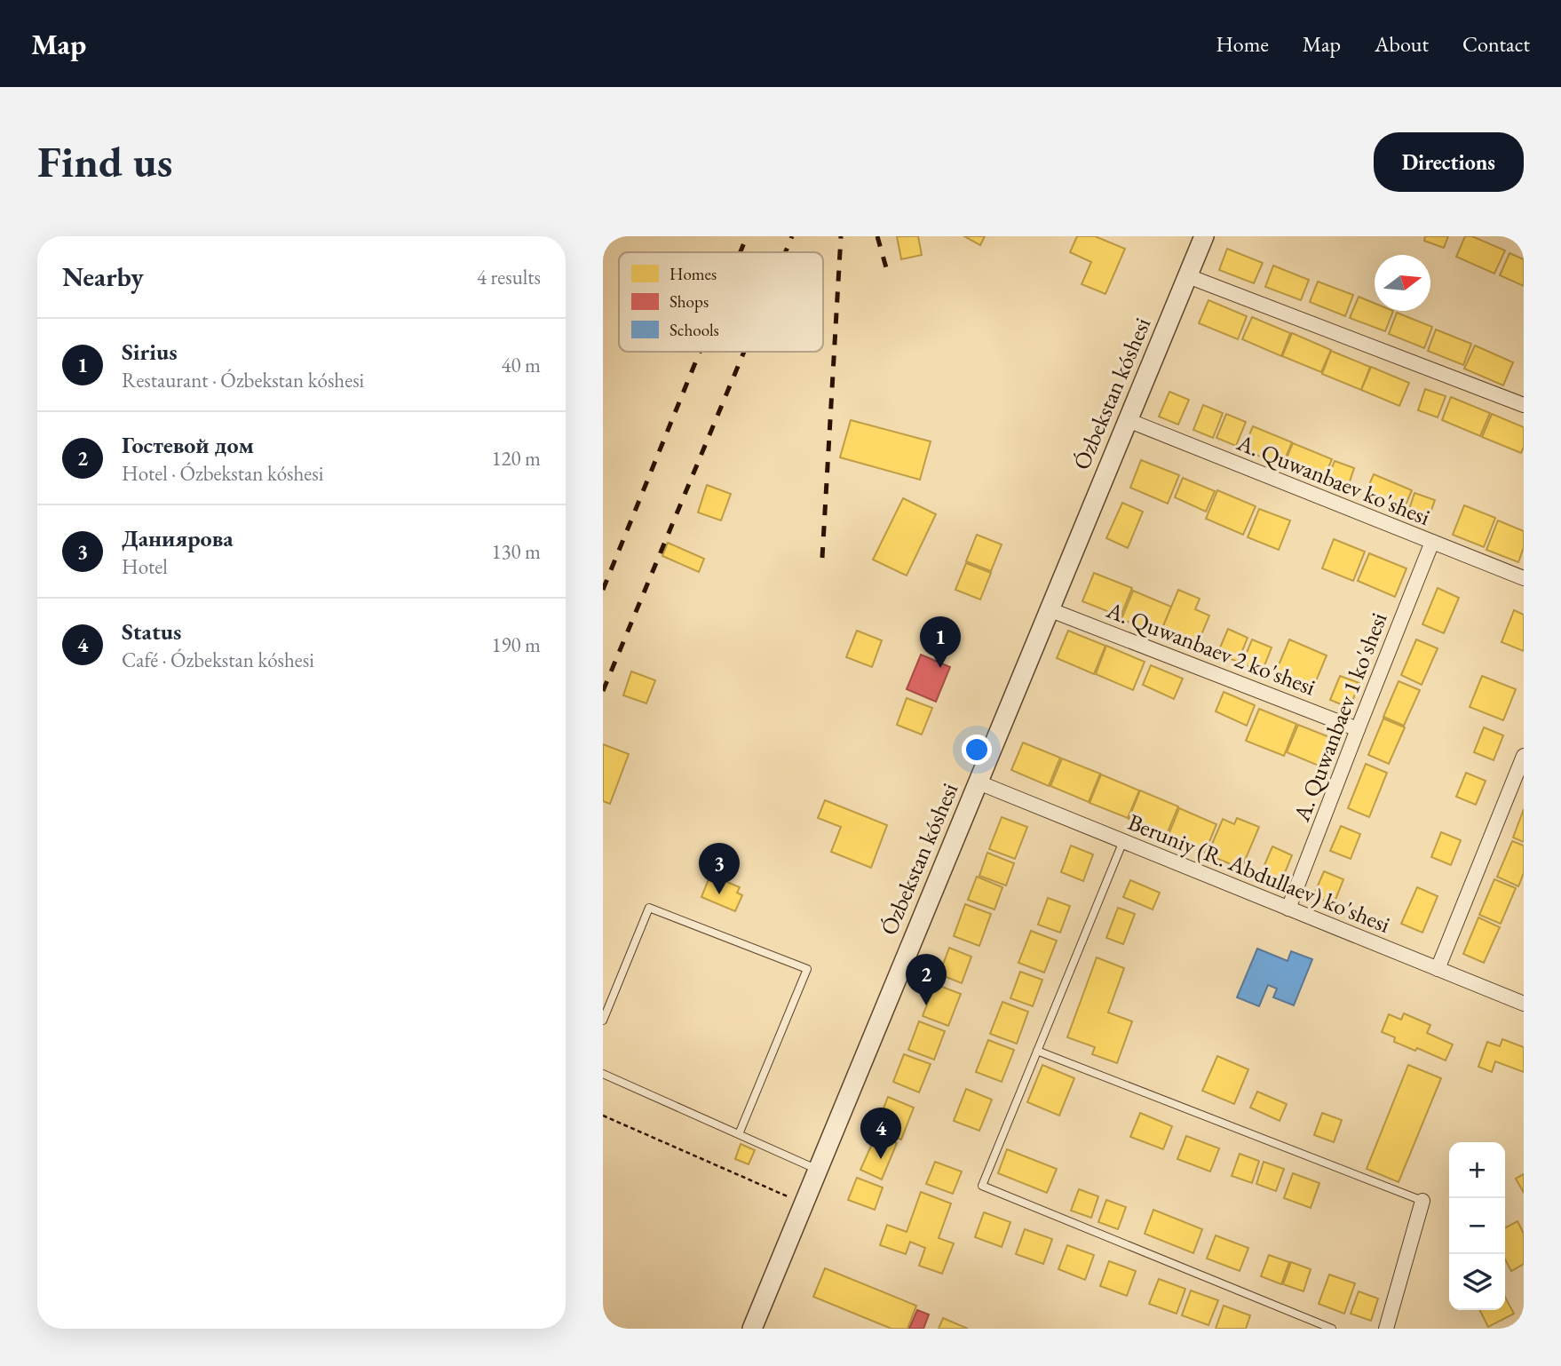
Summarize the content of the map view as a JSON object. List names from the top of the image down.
{
  "streets": {
    "street": [
      "Ózbekstan kóshesi",
      "A. Quwanbaev ko'shesi",
      "A. Quwanbaev 2 ko'shesi",
      "A. Quwanbaev 1 ko'shesi",
      "Beruniy (R. Abdullaev) ko'shesi"
    ]
  },
  "crossings": [
    ["Ózbekstan kóshesi", "A. Quwanbaev ko'shesi"],
    ["Ózbekstan kóshesi", "A. Quwanbaev 2 ko'shesi"],
    ["Ózbekstan kóshesi", "Beruniy (R. Abdullaev) ko'shesi"],
    ["A. Quwanbaev ko'shesi", "A. Quwanbaev 1 ko'shesi"],
    ["A. Quwanbaev 2 ko'shesi", "A. Quwanbaev 1 ko'shesi"],
    ["A. Quwanbaev 1 ko'shesi", "Beruniy (R. Abdullaev) ko'shesi"]
  ],
  "legend": ["Homes", "Shops", "Schools"],
  "north": "right",
  "page": {
    "header": "Map",
    "nav": [
      "Home",
      "Map",
      "About",
      "Contact"
    ],
    "buttons": "Directions",
    "title": "Find us",
    "heading": ["Nearby", "4 results"],
    "list": [
      {
        "mark": "1",
        "name": "Sirius",
        "note": "Restaurant · Ózbekstan kóshesi",
        "value": "40 m"
      },
      {
        "mark": "2",
        "name": "Гостевой дом",
        "note": "Hotel · Ózbekstan kóshesi",
        "value": "120 m"
      },
      {
        "mark": "3",
        "name": "Даниярова",
        "note": "Hotel",
        "value": "130 m"
      },
      {
        "mark": "4",
        "name": "Status",
        "note": "Café · Ózbekstan kóshesi",
        "value": "190 m"
      }
    ],
    "pins": [
      "1",
      "3",
      "2",
      "4"
    ],
    "map_buttons": ["+", "−"]
  }
}
